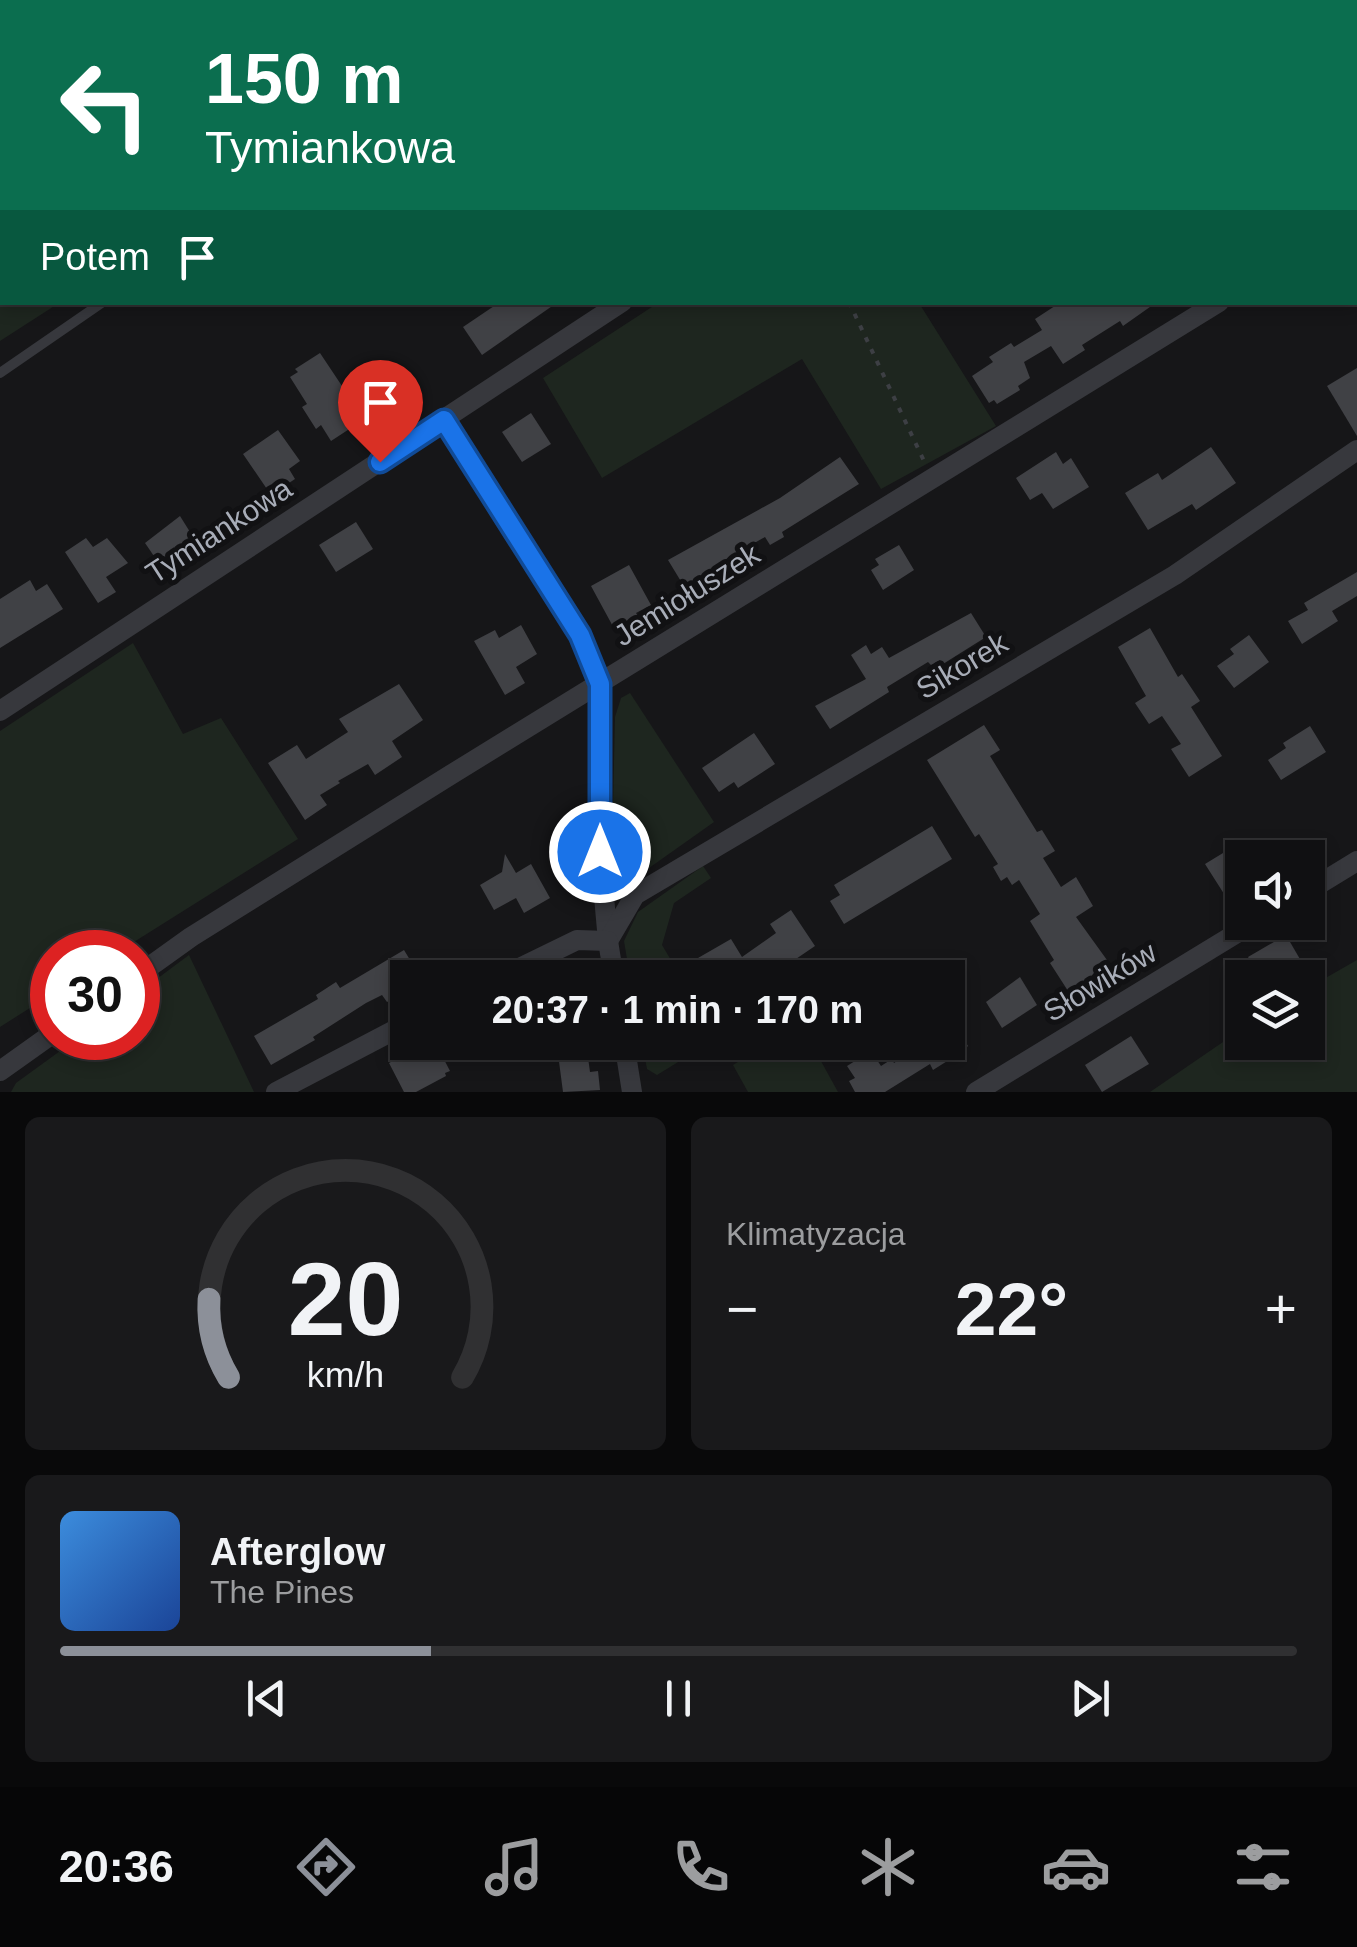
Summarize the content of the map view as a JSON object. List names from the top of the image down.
{
  "streets": {
    "street": [
      "Tymiankowa",
      "Jemiołuszek",
      "Sikorek",
      "Słowików"
    ]
  },
  "page": {
    "turn": ["150 m", "Tymiankowa"],
    "then": "Potem",
    "limit": "30",
    "trip": "20:37 · 1 min · 170 m",
    "tile": "Klimatyzacja",
    "heat": ["−", "22°", "+"],
    "song": ["Afterglow", "The Pines"],
    "tabs": "20:36",
    "gauge": ["20", "km/h"]
  }
}
